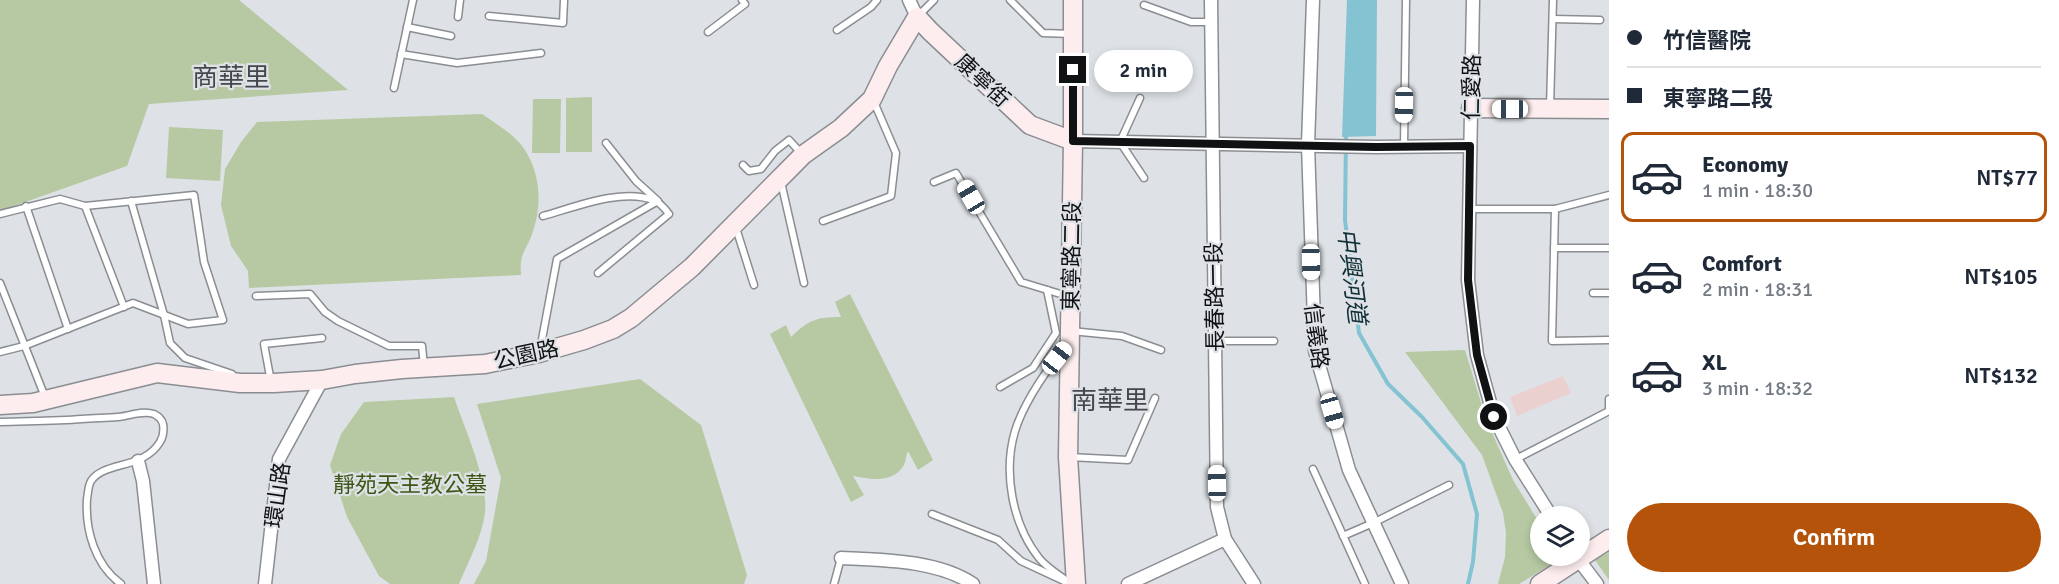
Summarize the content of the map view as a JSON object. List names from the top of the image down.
{
  "streets": {
    "street": [
      "康寧街",
      "仁愛路",
      "東寧路二段",
      "長春路一段",
      "信義路",
      "公園路",
      "環山路"
    ]
  },
  "crossings": [
    ["康寧街", "東寧路二段"],
    ["康寧街", "公園路"],
    ["公園路", "環山路"]
  ],
  "districts": ["商華里", "南華里"],
  "water": ["中興河道"],
  "parks": ["靜苑天主教公墓"],
  "page": {
    "banner": ["竹信醫院", "東寧路二段"],
    "bubble": "2 min",
    "list": [
      {
        "name": "Economy",
        "note": "1 min · 18:30",
        "value": "NT$77"
      },
      {
        "name": "Comfort",
        "note": "2 min · 18:31",
        "value": "NT$105"
      },
      {
        "name": "XL",
        "note": "3 min · 18:32",
        "value": "NT$132"
      }
    ],
    "buttons": "Confirm"
  }
}
